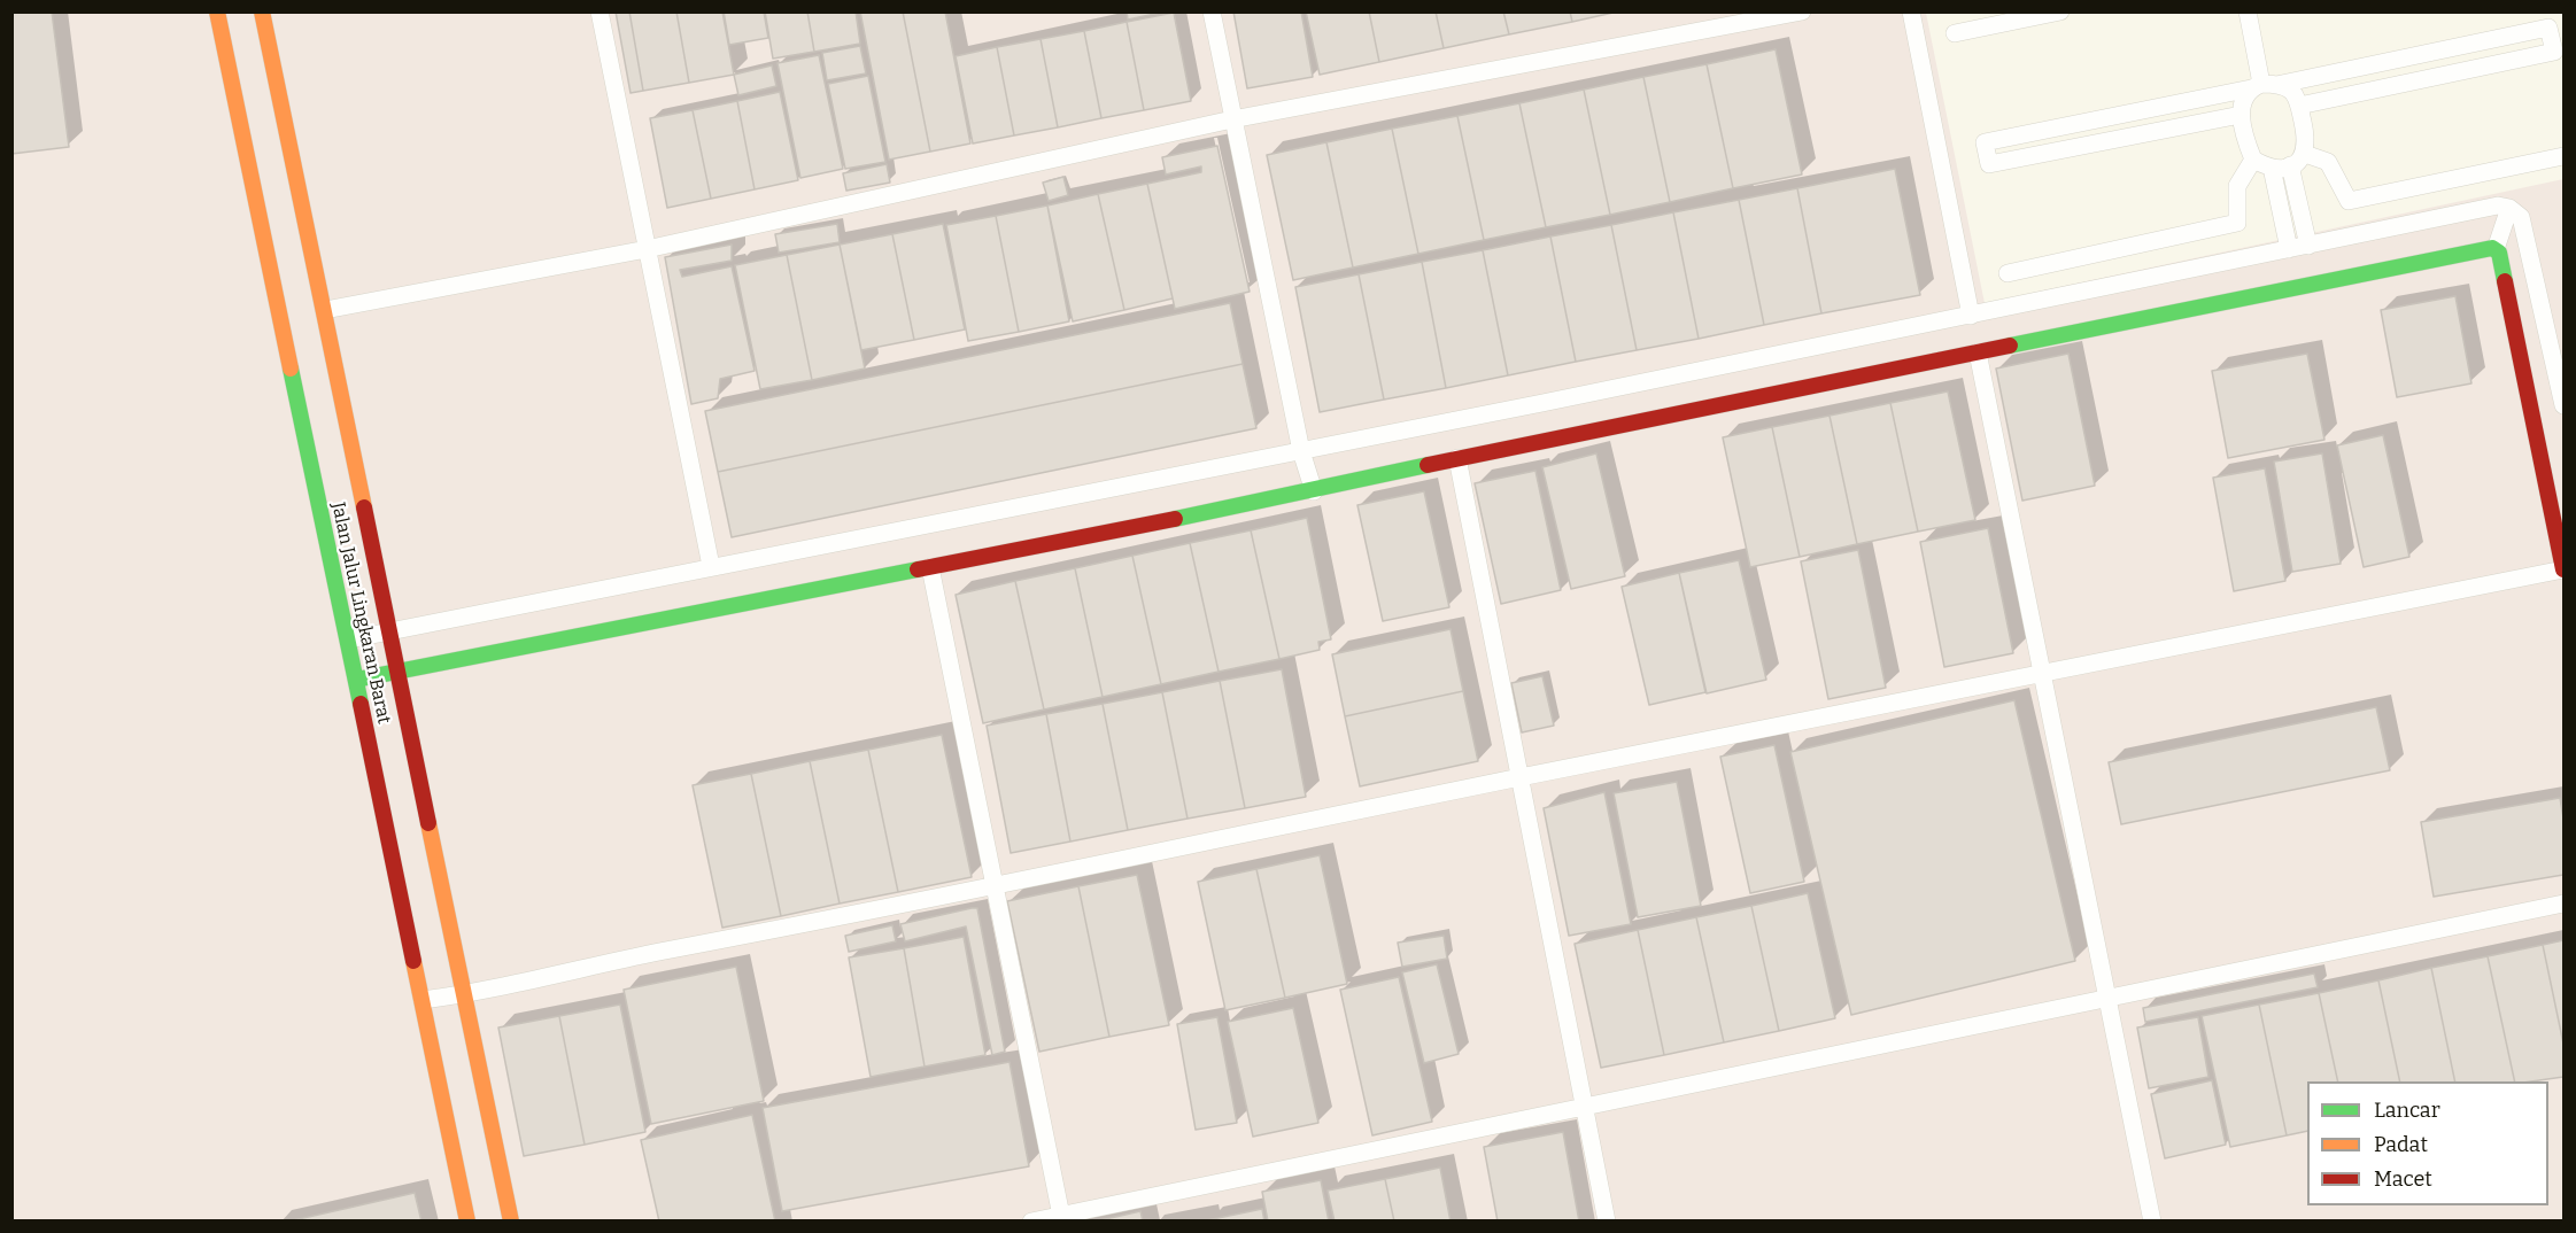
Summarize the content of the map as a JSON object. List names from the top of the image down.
{
  "streets": {
    "street": ["Jalan Jalur Lingkaran Barat"]
  },
  "legend": ["Lancar", "Padat", "Macet"]
}
